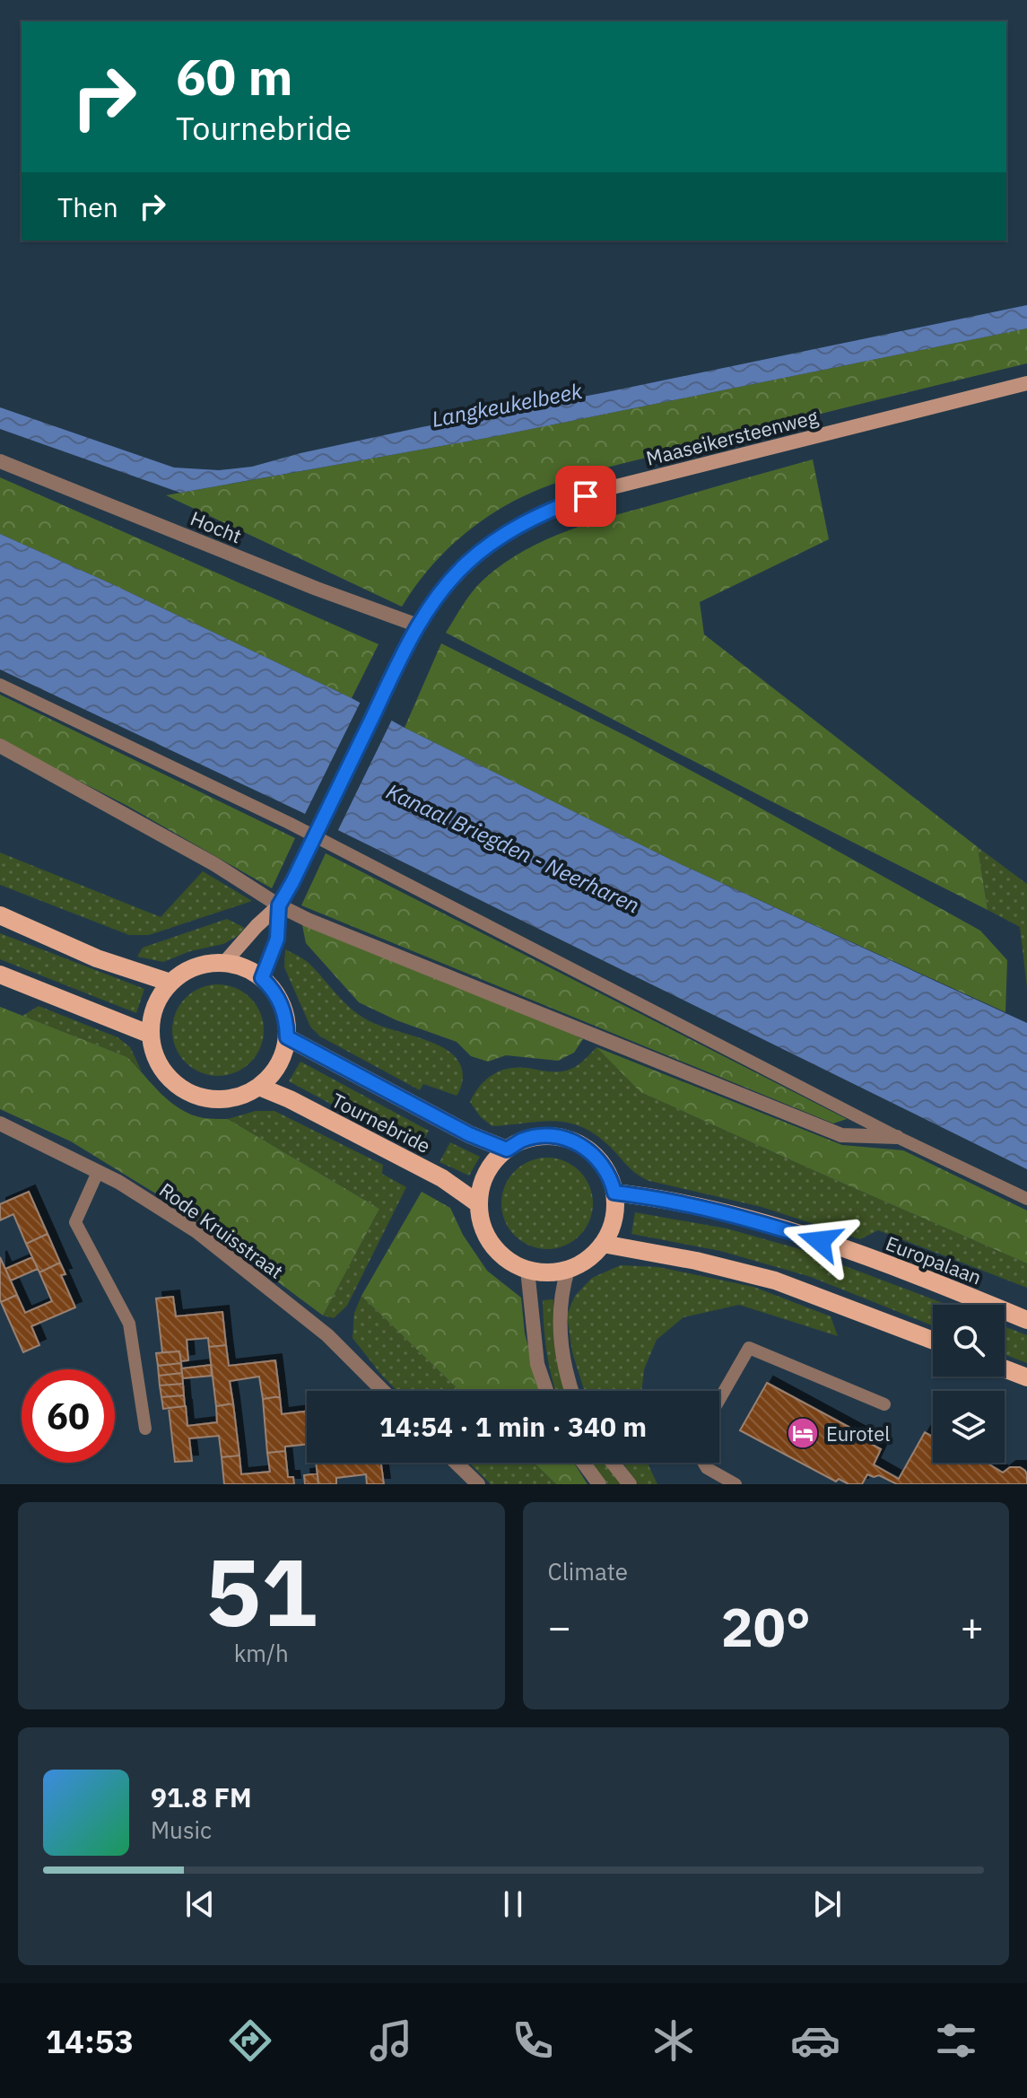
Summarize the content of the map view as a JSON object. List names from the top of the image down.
{
  "streets": {
    "main road": ["Maaseikersteenweg", "Tournebride", "Europalaan"],
    "street": ["Hocht", "Rode Kruisstraat"]
  },
  "crossings": [
    ["Maaseikersteenweg", "Hocht"],
    ["Maaseikersteenweg", "Tournebride"],
    ["Tournebride", "Europalaan"]
  ],
  "water": ["Langkeukelbeek", "Kanaal Briegden - Neerharen"],
  "places": {
    "hotel": ["Eurotel"]
  },
  "page": {
    "turn": ["60 m", "Tournebride"],
    "then": "Then",
    "limit": "60",
    "trip": "14:54 · 1 min · 340 m",
    "tile": [
      ["51", "km/h"],
      "Climate"
    ],
    "heat": ["−", "20°", "+"],
    "song": ["91.8 FM", "Music"],
    "tabs": "14:53"
  }
}
